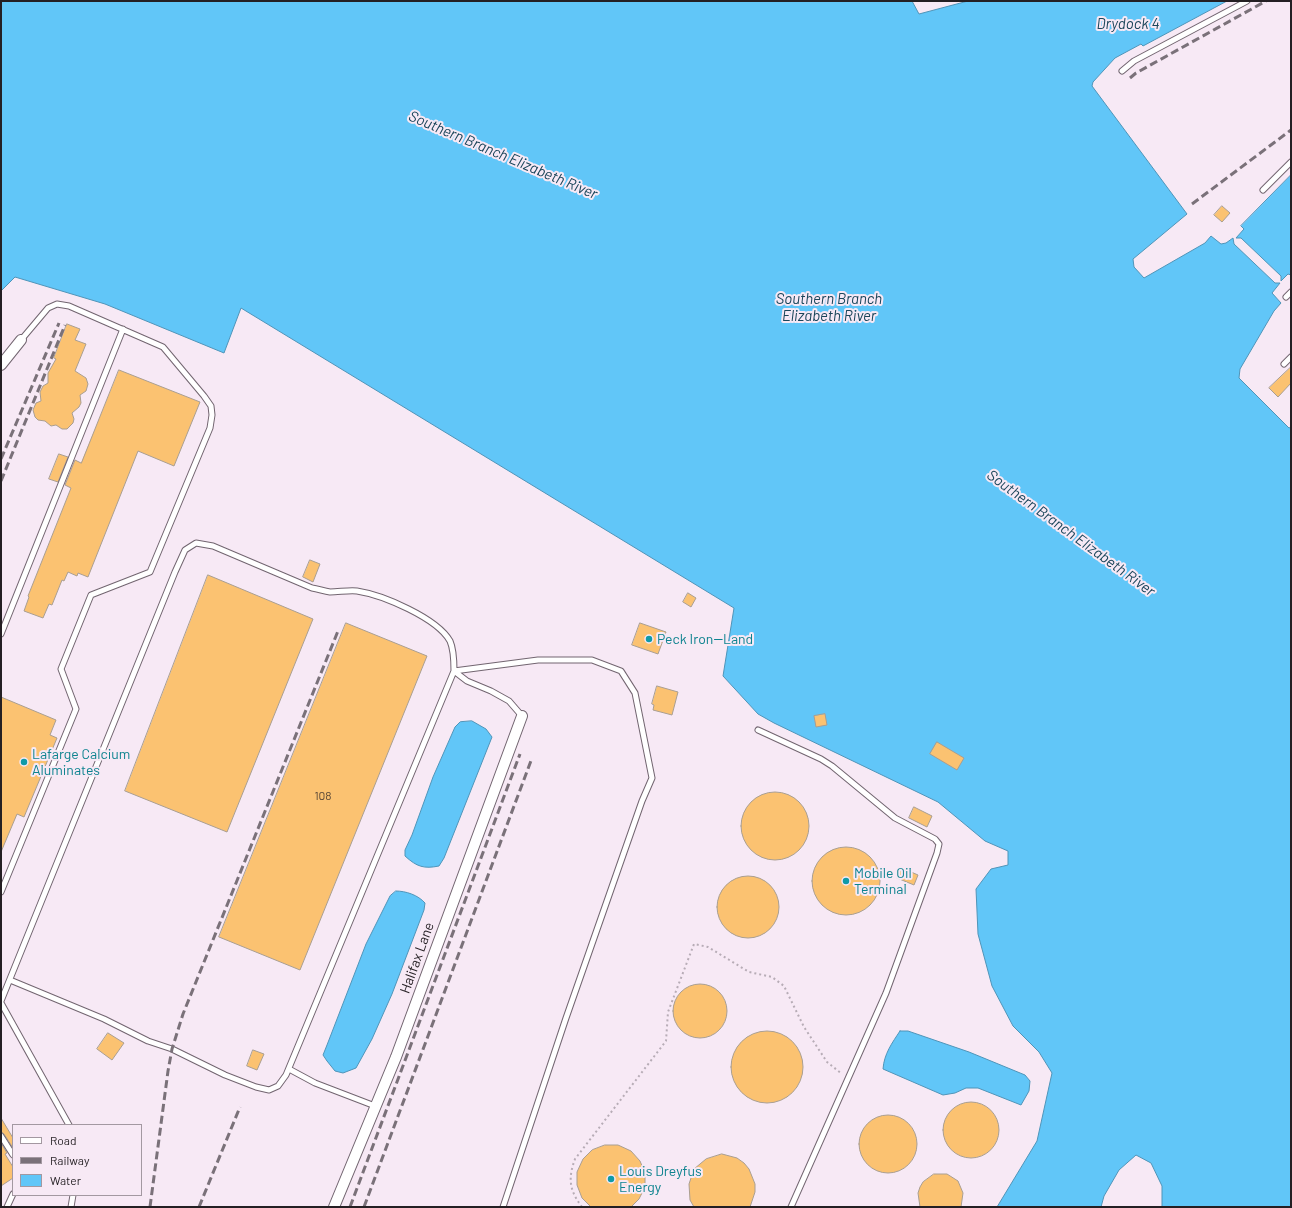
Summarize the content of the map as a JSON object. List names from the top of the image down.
{
  "streets": {
    "street": ["Halifax Lane"]
  },
  "water": ["Drydock 4", "Southern Branch Elizabeth River"],
  "places": [
    "Peck Iron--Land",
    "Lafarge Calcium Aluminates",
    "Mobile Oil Terminal",
    "Louis Dreyfus Energy"
  ],
  "house_numbers": ["108"],
  "legend": ["Road", "Railway", "Water"]
}
